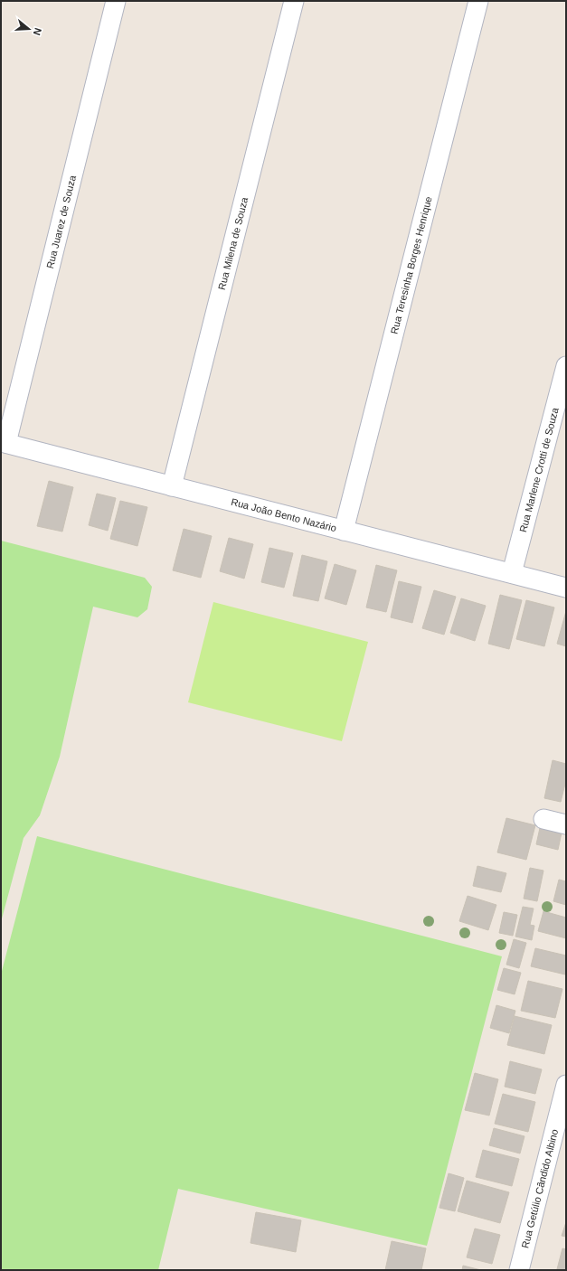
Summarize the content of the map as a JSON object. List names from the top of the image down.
{
  "streets": {
    "street": [
      "Rua Juarez de Souza",
      "Rua Milena de Souza",
      "Rua Teresinha Borges Henrique",
      "Rua Marlene Crotti de Souza",
      "Rua João Bento Nazário",
      "Rua Getúlio Cândido Albino"
    ]
  },
  "crossings": [
    ["Rua Juarez de Souza", "Rua João Bento Nazário"],
    ["Rua Milena de Souza", "Rua João Bento Nazário"],
    ["Rua Teresinha Borges Henrique", "Rua João Bento Nazário"],
    ["Rua Marlene Crotti de Souza", "Rua João Bento Nazário"]
  ],
  "north": "right"
}
